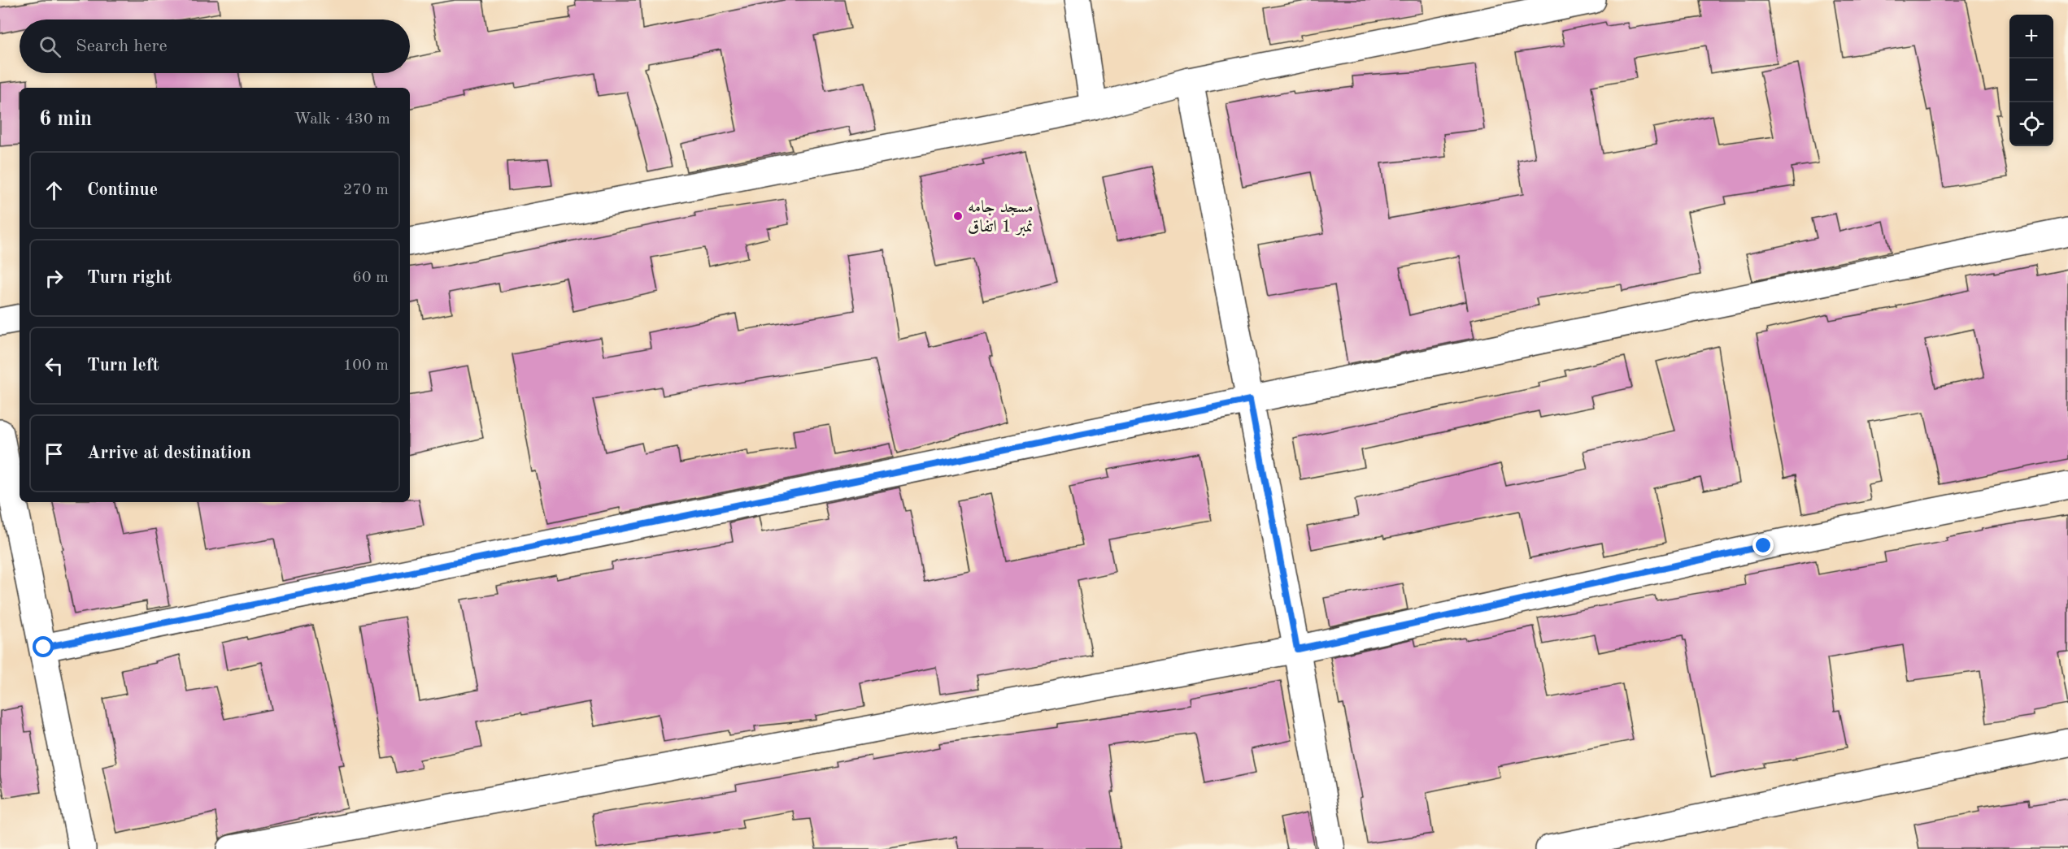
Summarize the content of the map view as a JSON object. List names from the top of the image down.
{
  "places": ["مسجد جامه نمبر 1 اتفاق"],
  "page": {
    "map_buttons": ["+", "−"],
    "search": "Search here",
    "heading": ["6 min", "Walk · 430 m"],
    "list": [
      ["Continue", "270 m"],
      ["Turn right", "60 m"],
      ["Turn left", "100 m"],
      "Arrive at destination"
    ]
  }
}
